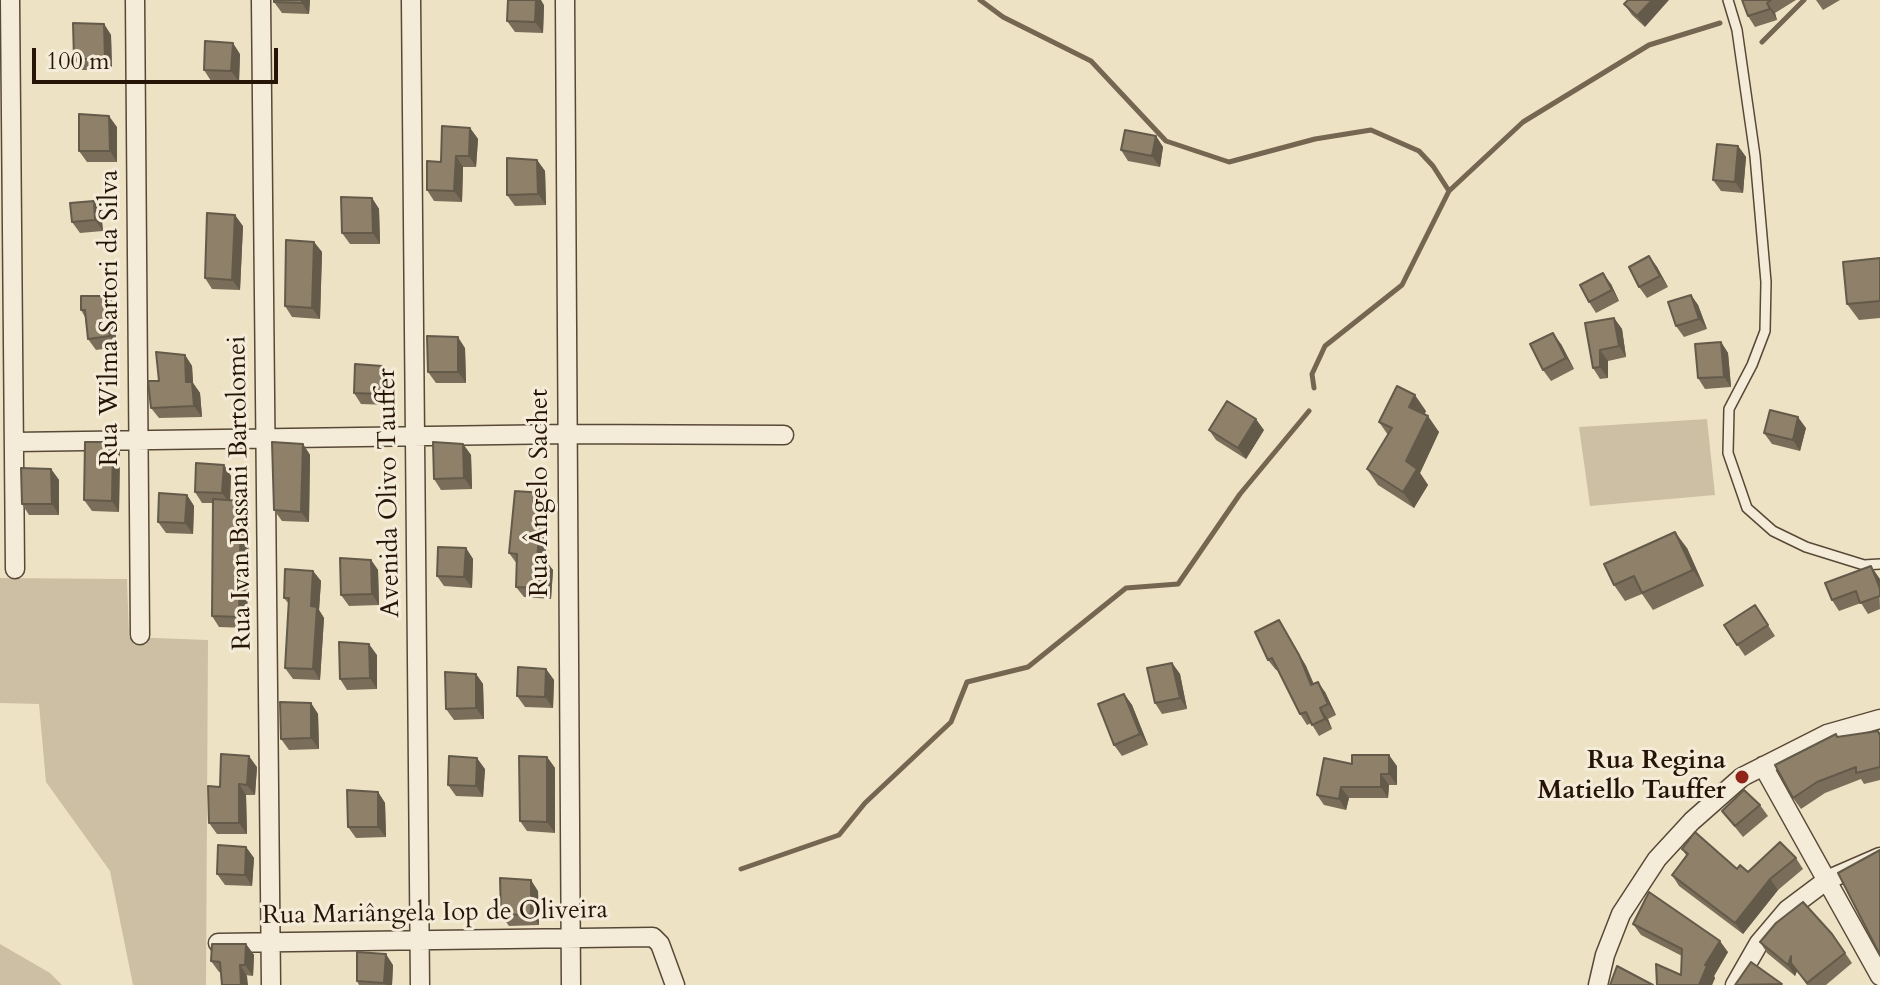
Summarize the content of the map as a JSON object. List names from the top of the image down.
{
  "streets": {
    "street": [
      "Rua Wilma Sartori da Silva",
      "Rua Ivan Bassani Bartolomei",
      "Avenida Olivo Tauffer",
      "Rua Ângelo Sachet",
      "Rua Mariângela Iop de Oliveira"
    ]
  },
  "crossings": [
    ["Rua Ivan Bassani Bartolomei", "Rua Mariângela Iop de Oliveira"],
    ["Avenida Olivo Tauffer", "Rua Mariângela Iop de Oliveira"],
    ["Rua Ângelo Sachet", "Rua Mariângela Iop de Oliveira"]
  ],
  "places": ["Rua Regina Matiello Tauffer"],
  "scale_bar": "100 m"
}
